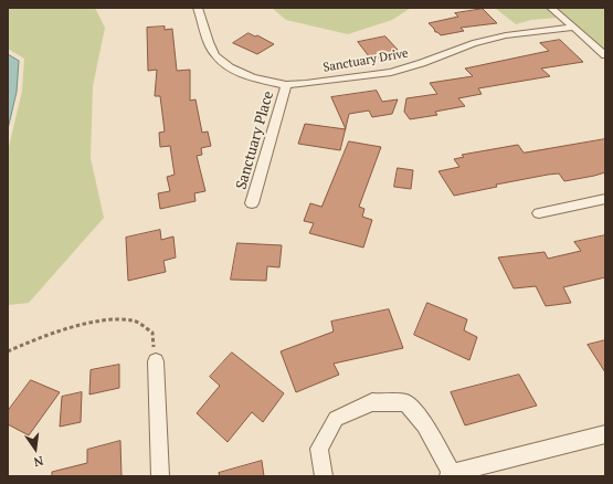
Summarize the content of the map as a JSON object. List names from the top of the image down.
{
  "streets": {
    "street": ["Sanctuary Drive", "Sanctuary Place"]
  },
  "crossings": [
    ["Sanctuary Drive", "Sanctuary Place"]
  ],
  "north": "bottom"
}
